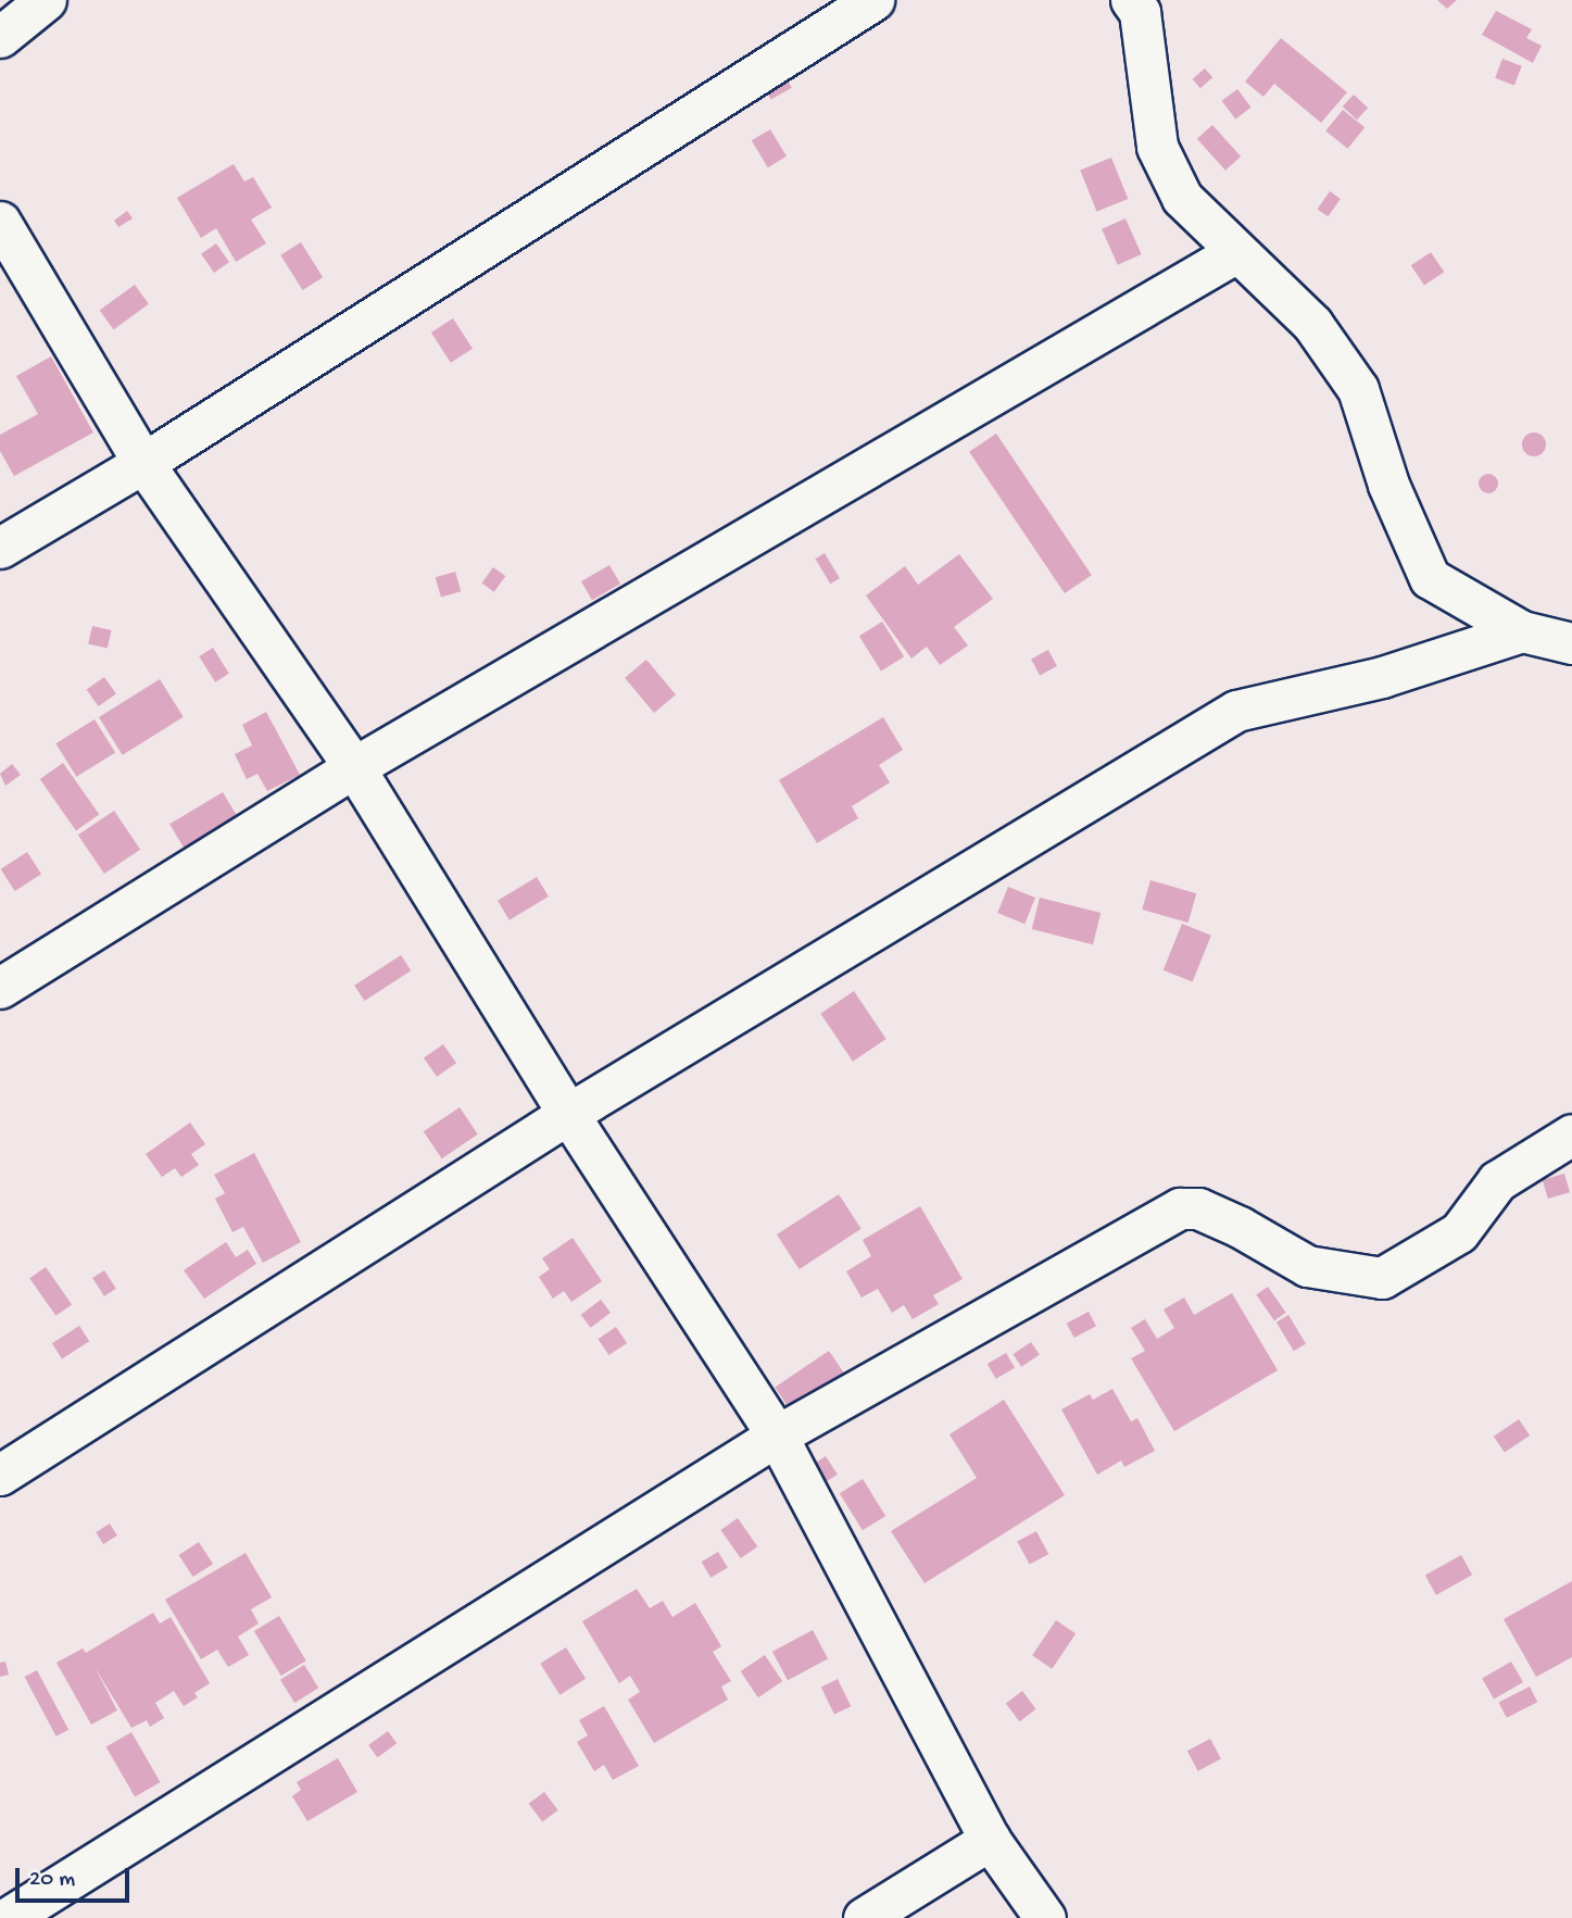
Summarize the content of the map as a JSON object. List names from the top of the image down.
{
  "scale_bar": "20 m"
}
